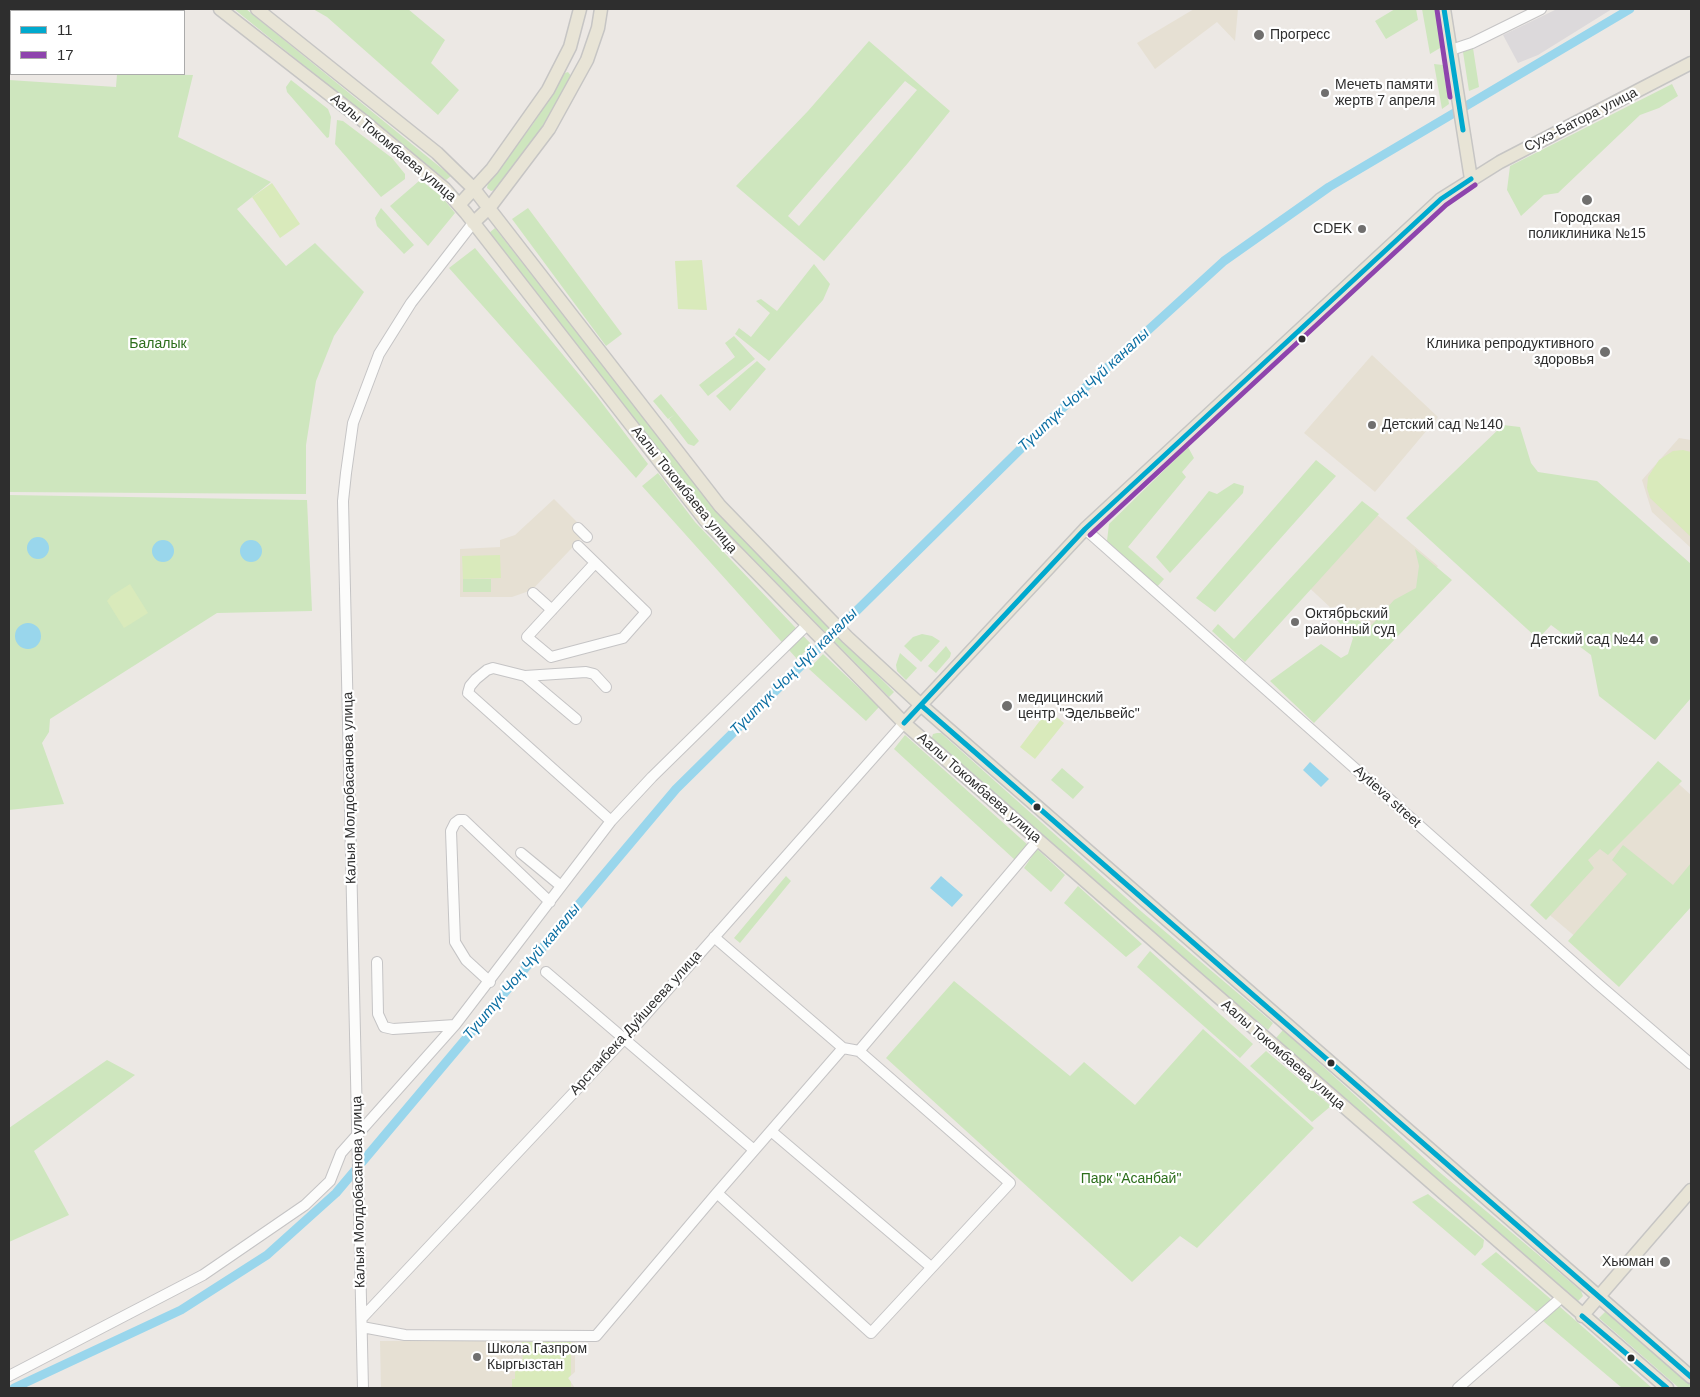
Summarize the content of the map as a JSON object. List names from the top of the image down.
{
  "streets": {
    "main road": ["Сухэ-Батора улица", "Аалы Токомбаева улица"],
    "street": ["Калыя Молдобасанова улица", "Aytieva street", "Арстанбека Дуйшеева улица"]
  },
  "crossings": [
    ["Сухэ-Батора улица", "Aytieva street"],
    ["Аалы Токомбаева улица", "Калыя Молдобасанова улица"],
    ["Аалы Токомбаева улица", "Арстанбека Дуйшеева улица"],
    ["Калыя Молдобасанова улица", "Арстанбека Дуйшеева улица"]
  ],
  "water": ["Түштүк Чоң Чүй каналы"],
  "parks": ["Балалык", "Парк \"Асанбай\""],
  "places": [
    "Прогресс",
    "Мечеть памяти жертв 7 апреля",
    "Городская поликлиника №15",
    "CDEK",
    "Клиника репродуктивного здоровья",
    "Детский сад №140",
    "Октябрьский районный суд",
    "Детский сад №44",
    "медицинский центр \"Эдельвейс\"",
    "Хьюман",
    "Школа Газпром Кыргызстан"
  ],
  "lines": ["transit line 11", "transit line 17"],
  "legend": ["11", "17"]
}
